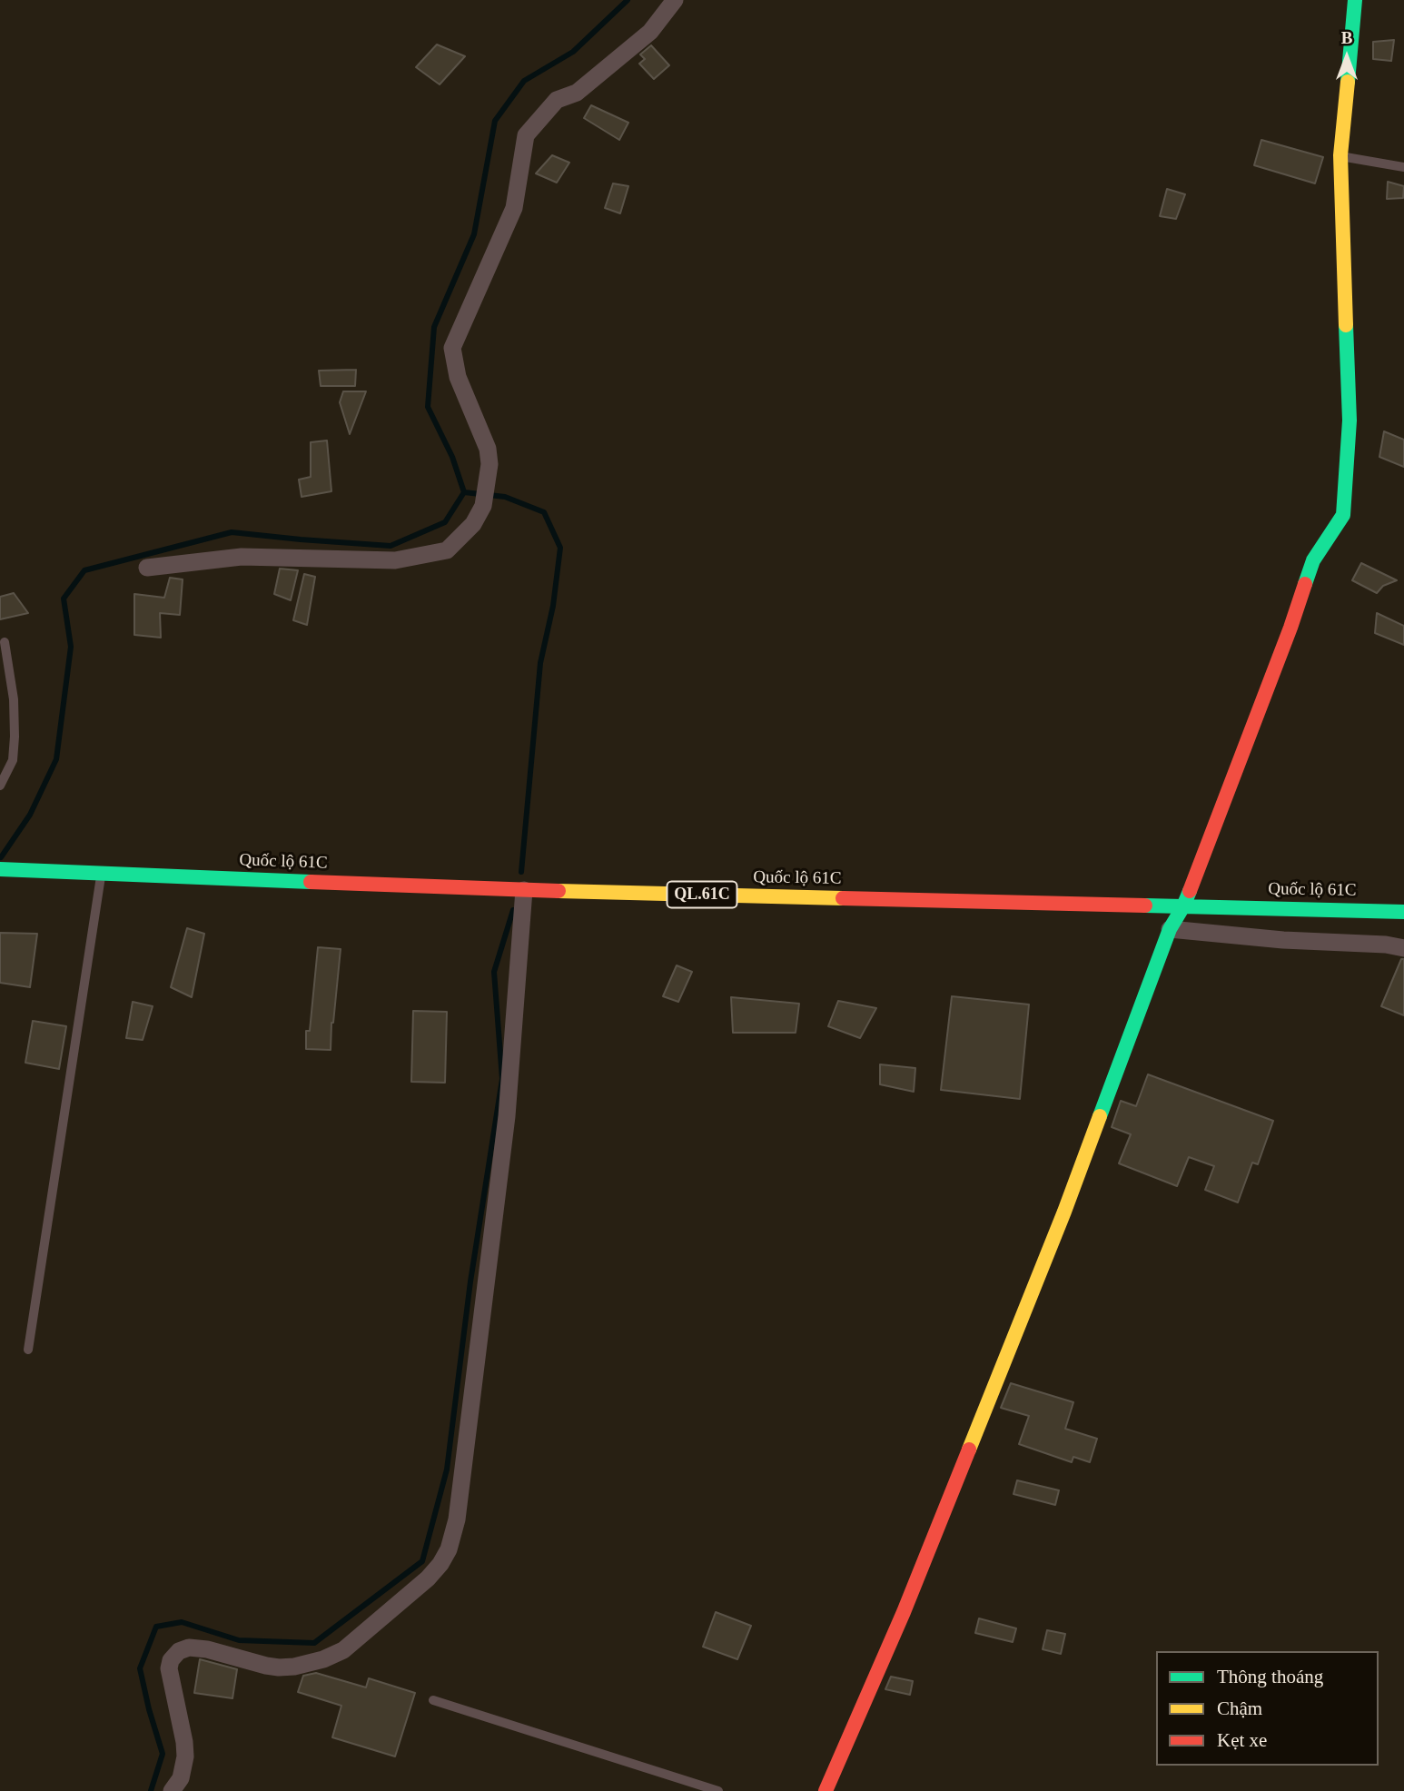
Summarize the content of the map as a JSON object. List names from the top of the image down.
{
  "streets": {
    "main road": ["Quốc lộ 61C", "QL.61C"]
  },
  "legend": ["Thông thoáng", "Chậm", "Kẹt xe"],
  "north": "top"
}
